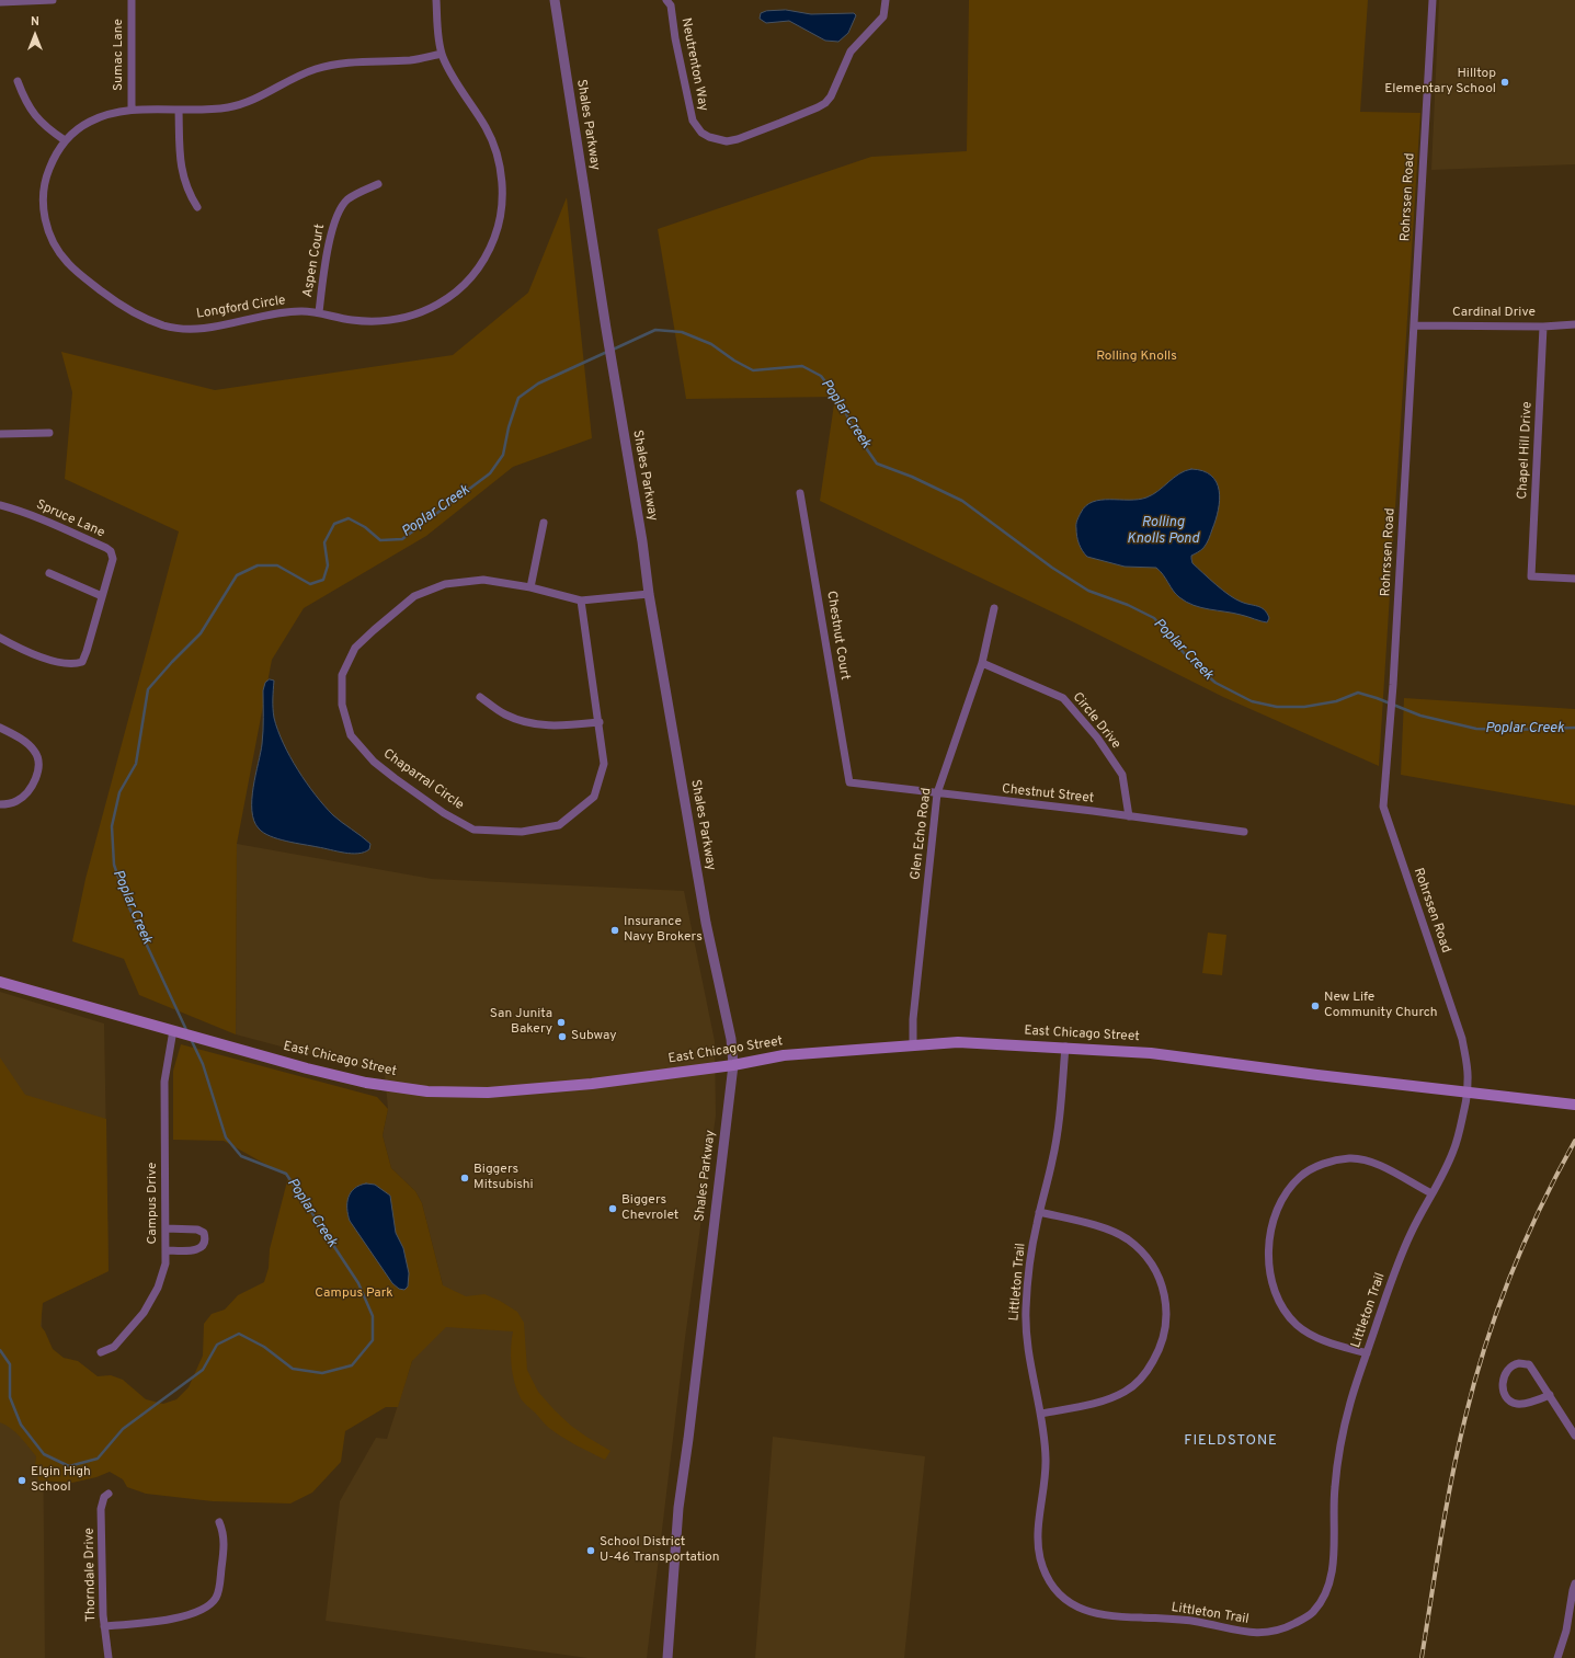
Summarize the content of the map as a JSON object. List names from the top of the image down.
{
  "streets": {
    "main road": ["East Chicago Street"],
    "street": [
      "Sumac Lane",
      "Neutrenton Way",
      "Shales Parkway",
      "Rohrssen Road",
      "Aspen Court",
      "Longford Circle",
      "Cardinal Drive",
      "Chapel Hill Drive",
      "Spruce Lane",
      "Chestnut Court",
      "Circle Drive",
      "Chaparral Circle",
      "Chestnut Street",
      "Glen Echo Road",
      "Campus Drive",
      "Littleton Trail",
      "Thorndale Drive"
    ]
  },
  "crossings": [
    ["Sumac Lane", "Longford Circle"],
    ["Shales Parkway", "Chaparral Circle"],
    ["Shales Parkway", "East Chicago Street"],
    ["Rohrssen Road", "Cardinal Drive"],
    ["Rohrssen Road", "East Chicago Street"],
    ["Rohrssen Road", "Littleton Trail"],
    ["Aspen Court", "Longford Circle"],
    ["Cardinal Drive", "Chapel Hill Drive"],
    ["Chestnut Court", "Chestnut Street"],
    ["Circle Drive", "Chestnut Street"],
    ["Circle Drive", "Glen Echo Road"],
    ["Chestnut Street", "Glen Echo Road"],
    ["Glen Echo Road", "East Chicago Street"],
    ["East Chicago Street", "Campus Drive"],
    ["East Chicago Street", "Littleton Trail"]
  ],
  "districts": ["FIELDSTONE"],
  "water": ["Poplar Creek", "Rolling Knolls Pond"],
  "parks": ["Rolling Knolls", "Campus Park"],
  "places": [
    "Hilltop Elementary School",
    "Insurance Navy Brokers",
    "New Life Community Church",
    "San Junita Bakery",
    "Subway",
    "Biggers Mitsubishi",
    "Biggers Chevrolet",
    "Elgin High School",
    "School District U-46 Transportation"
  ],
  "north": "top"
}
